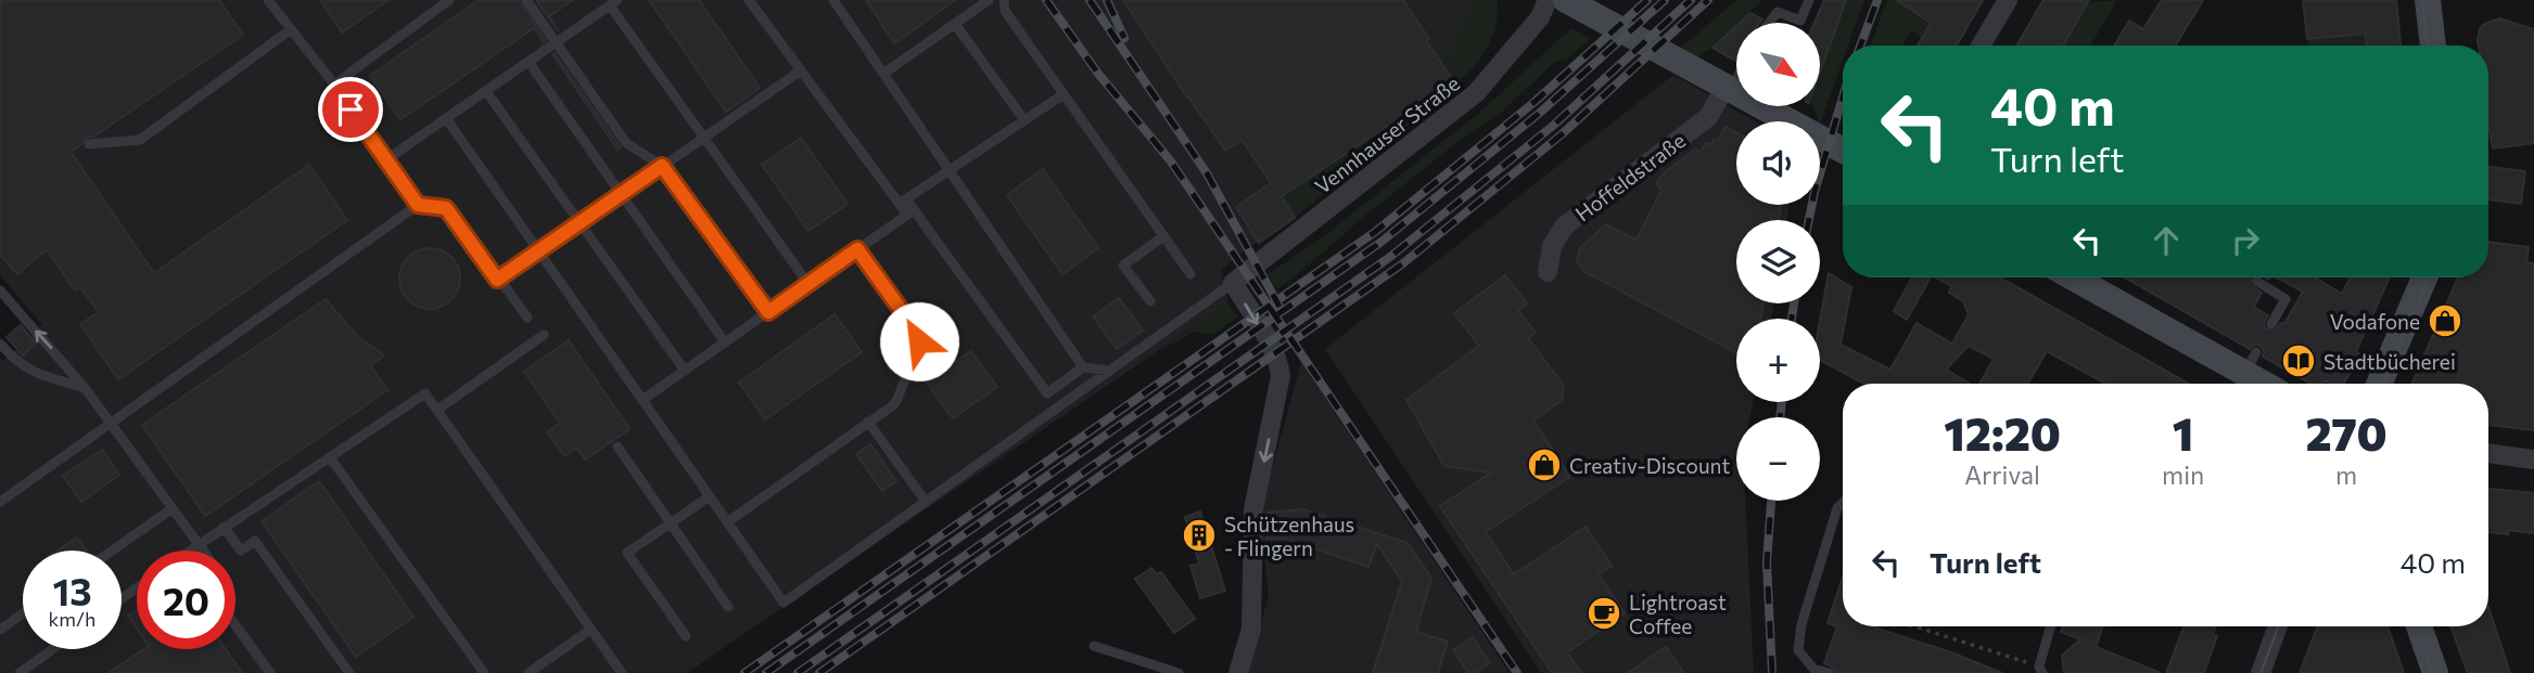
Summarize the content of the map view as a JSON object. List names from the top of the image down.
{
  "streets": {
    "street": ["Vennhauser Straße", "Hoffeldstraße"]
  },
  "places": {
    "shop": ["Vodafone", "Creativ-Discount"],
    "library": ["Stadtbücherei"],
    "building": ["Schützenhaus - Flingern"],
    "cafe": ["Lightroast Coffee"]
  },
  "north": "bottom right",
  "page": {
    "map_buttons": ["+", "−"],
    "turn": ["40 m", "Turn left"],
    "eta": [
      "12:20",
      "Arrival",
      "1",
      "min",
      "270",
      "m"
    ],
    "list": [
      {
        "name": "Turn left",
        "value": "40 m"
      }
    ],
    "speed": "13 km/h",
    "limit": "20"
  }
}
